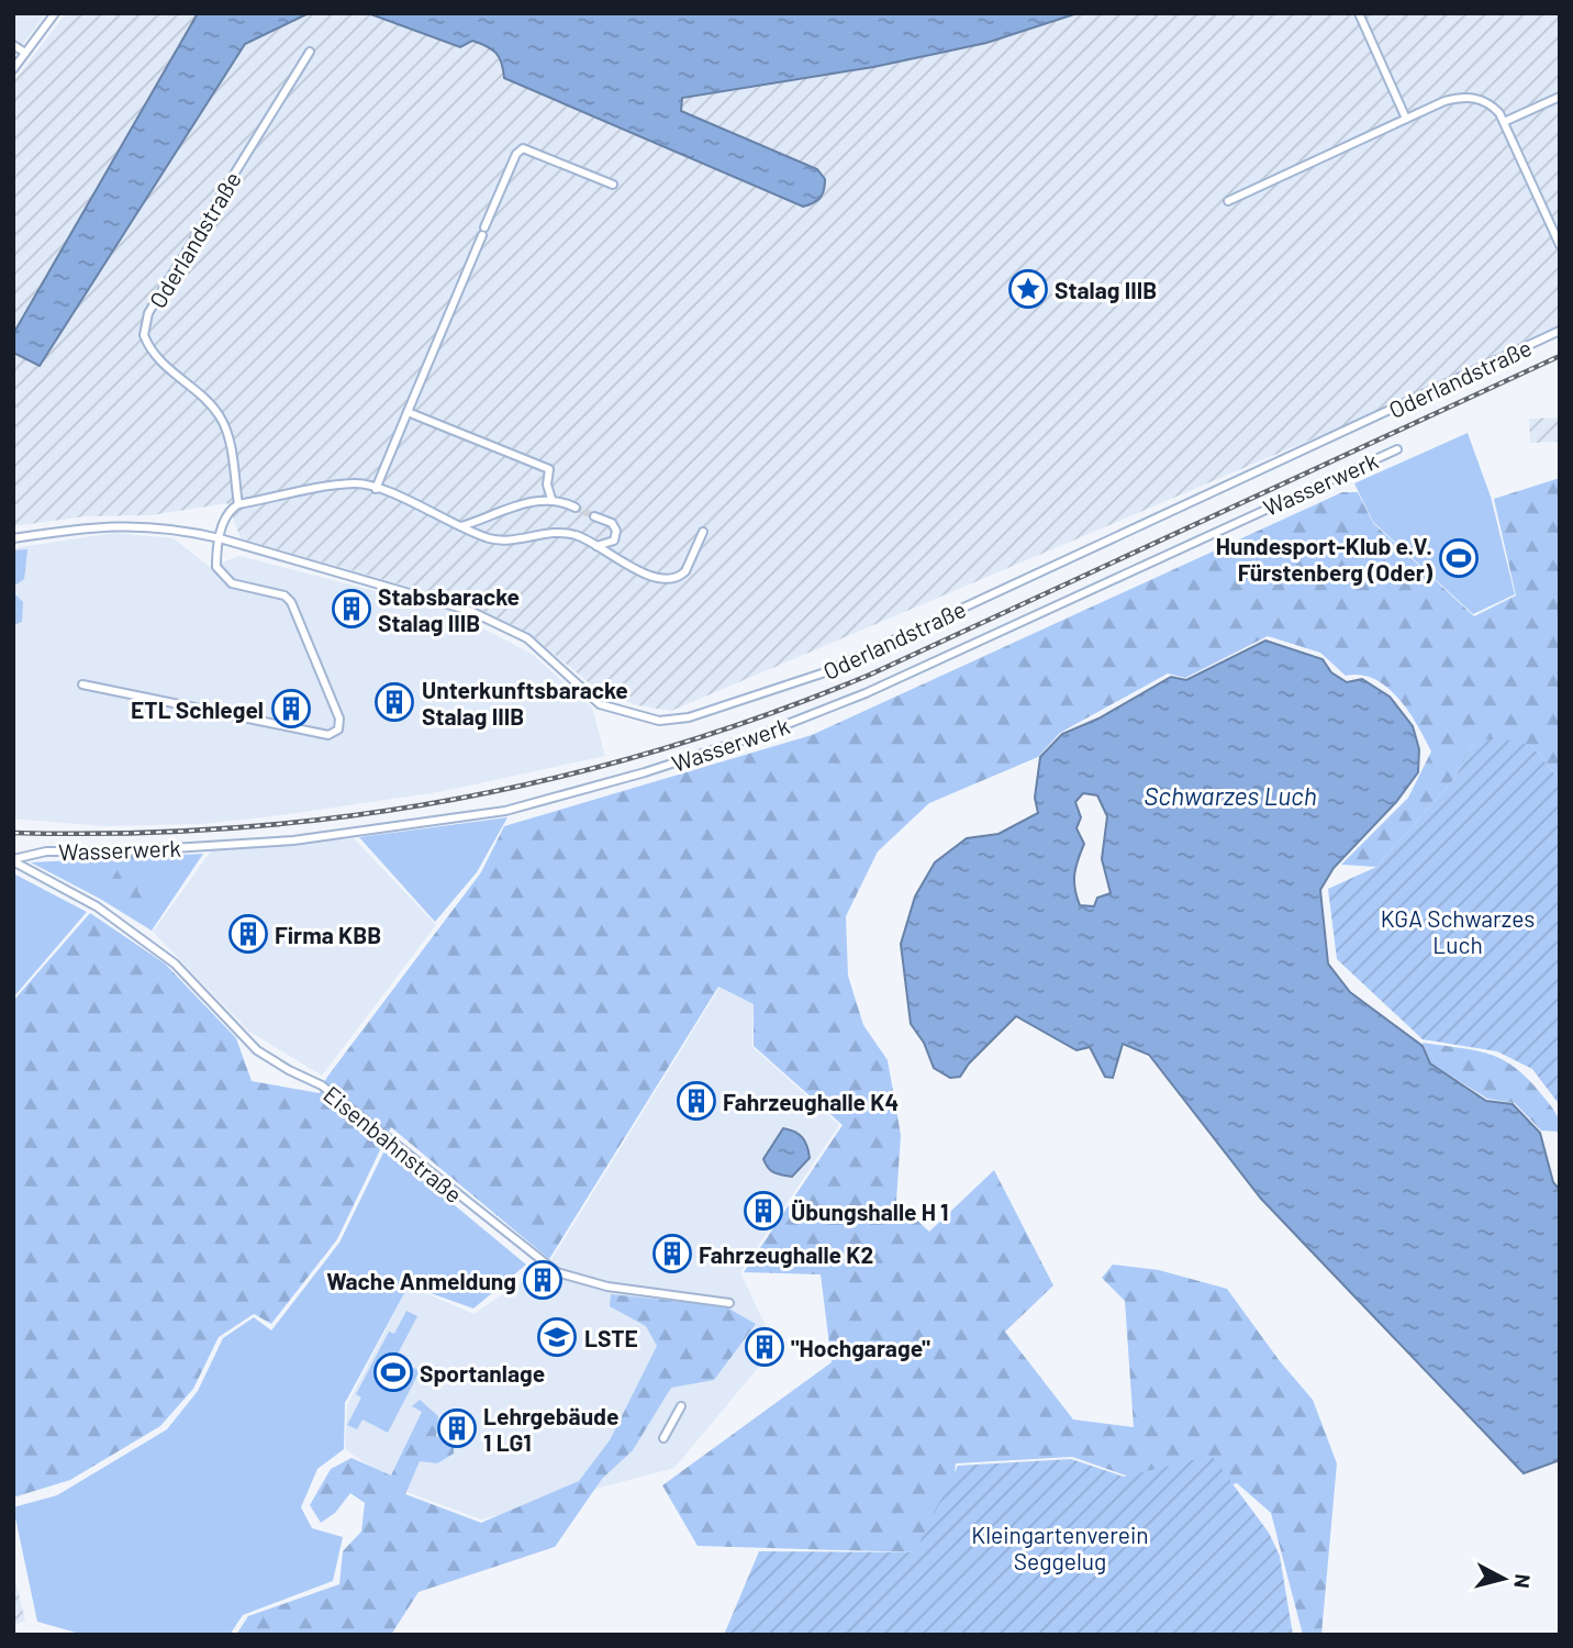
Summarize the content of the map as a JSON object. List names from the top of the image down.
{
  "streets": {
    "street": ["Oderlandstraße", "Wasserwerk", "Eisenbahnstraße"]
  },
  "crossings": [
    ["Wasserwerk", "Eisenbahnstraße"]
  ],
  "water": ["Schwarzes Luch"],
  "parks": ["KGA Schwarzes Luch", "Kleingartenverein Seggelug"],
  "places": {
    "place": ["Stalag IIIB"],
    "sports": ["Hundesport-Klub e.V. Fürstenberg (Oder)", "Sportanlage"],
    "building": [
      "Stabsbaracke Stalag IIIB",
      "Unterkunftsbaracke Stalag IIIB",
      "ETL Schlegel",
      "Firma KBB",
      "Fahrzeughalle K4",
      "Übungshalle H 1",
      "Fahrzeughalle K2",
      "Wache Anmeldung",
      "\"Hochgarage\"",
      "Lehrgebäude 1 LG1"
    ],
    "school or university": ["LSTE"]
  },
  "north": "right"
}
